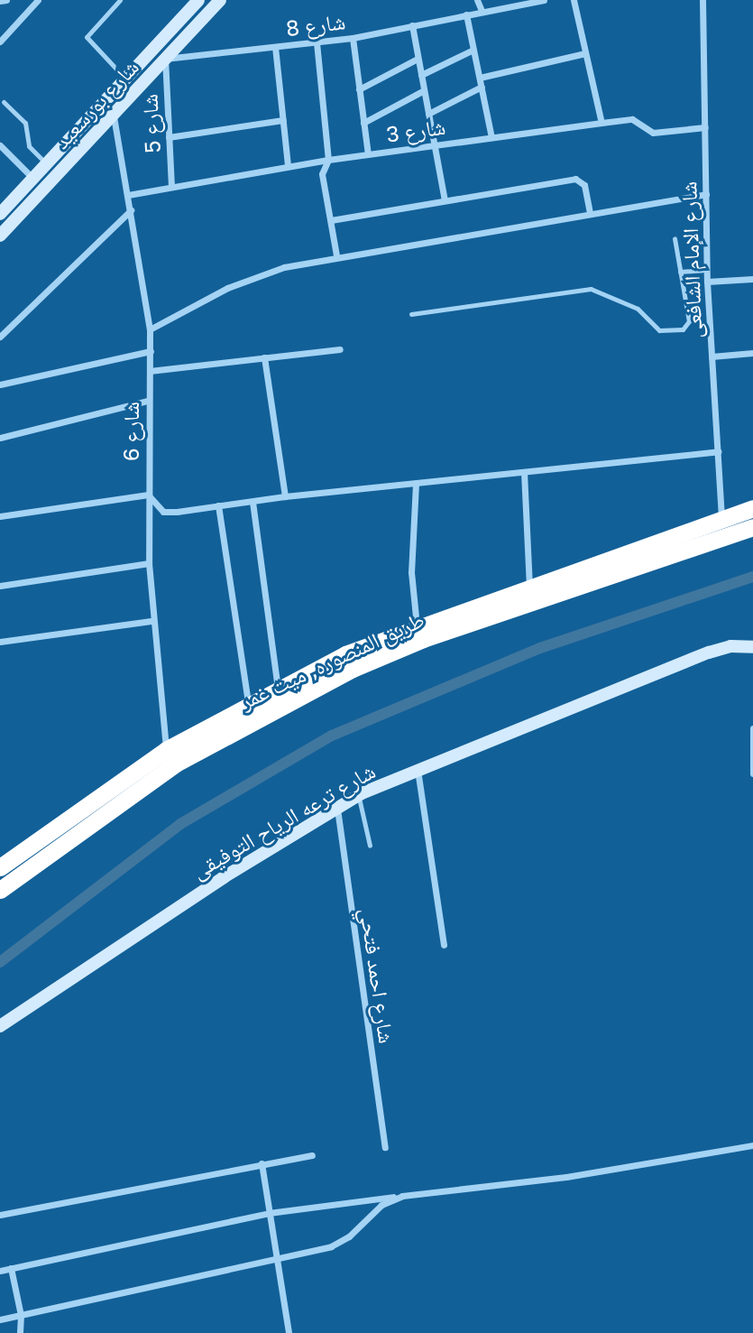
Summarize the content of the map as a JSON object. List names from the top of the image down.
{
  "streets": {
    "highway": ["طريق المنصوره, ميت غمر"],
    "main road": ["شارع بورسعيد", "شارع ترعه الرياح التوفيقى"],
    "street": [
      "شارع 8",
      "شارع 5",
      "شارع 3",
      "شارع الإمام الشافعى",
      "شارع 6",
      "شارع احمد فتحي"
    ]
  },
  "crossings": [
    ["شارع 8", "شارع بورسعيد"],
    ["شارع 8", "شارع 5"],
    ["شارع بورسعيد", "شارع 5"],
    ["شارع بورسعيد", "شارع 6"],
    ["شارع 5", "شارع 3"],
    ["شارع 3", "شارع الإمام الشافعى"],
    ["شارع 3", "شارع 6"],
    ["شارع الإمام الشافعى", "طريق المنصوره, ميت غمر"],
    ["شارع 6", "طريق المنصوره, ميت غمر"],
    ["شارع ترعه الرياح التوفيقى", "شارع احمد فتحي"]
  ]
}
